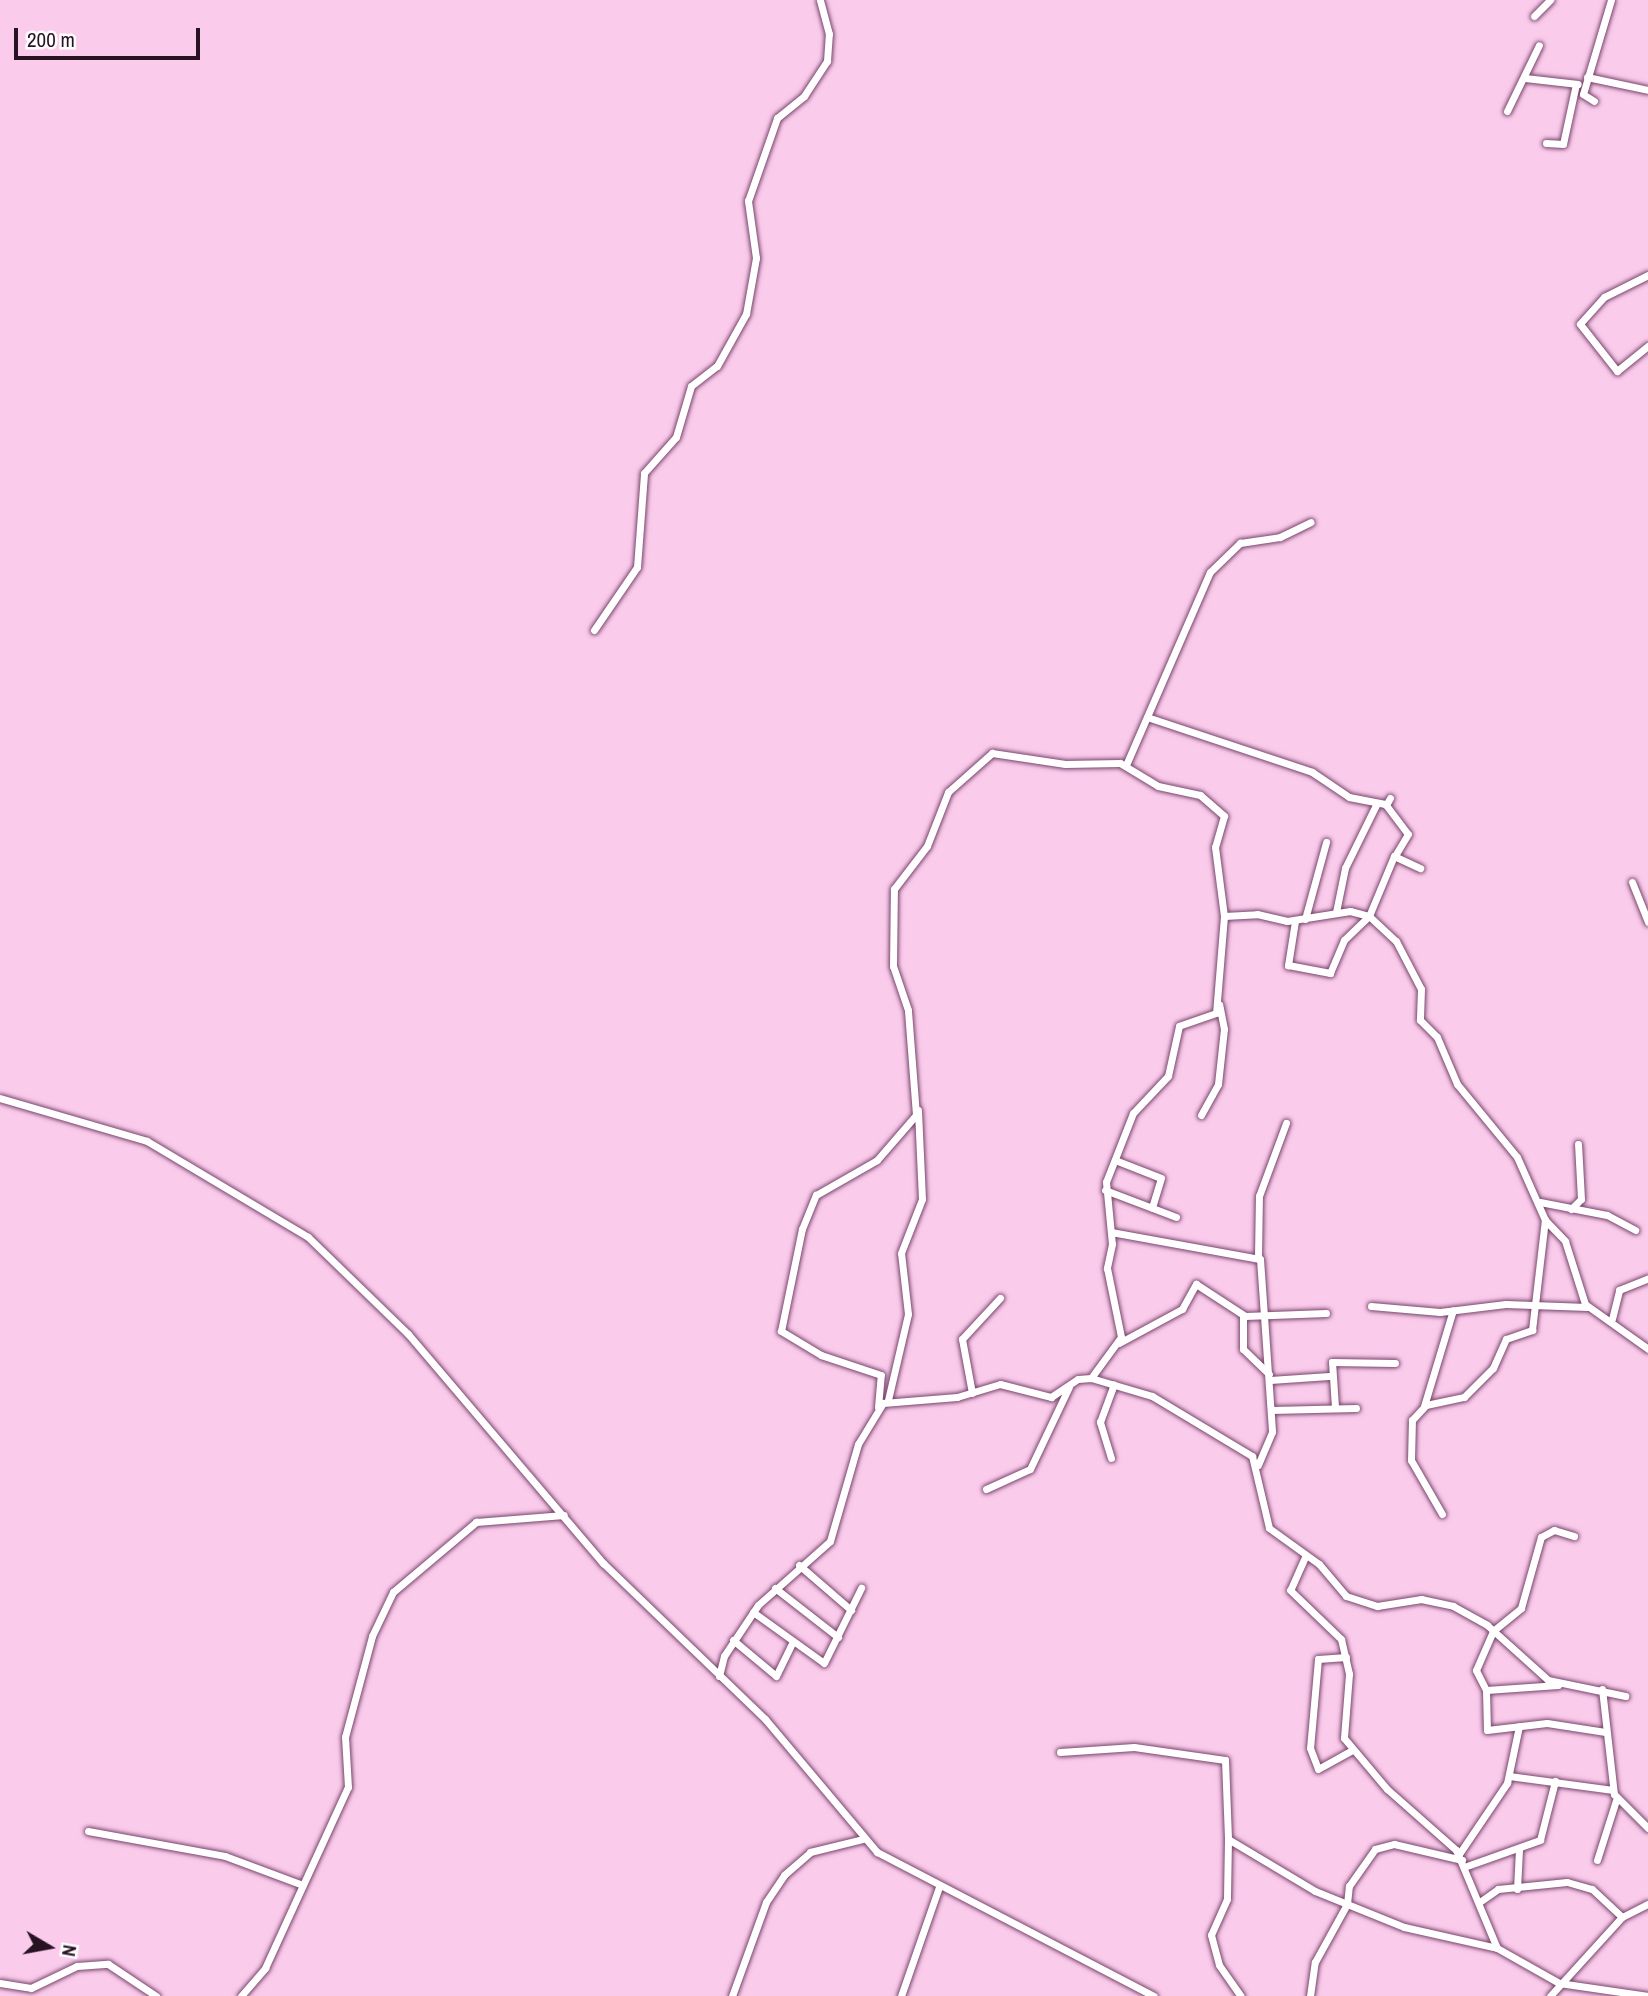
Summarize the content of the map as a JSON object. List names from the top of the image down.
{
  "scale_bar": "200 m",
  "north": "right"
}
